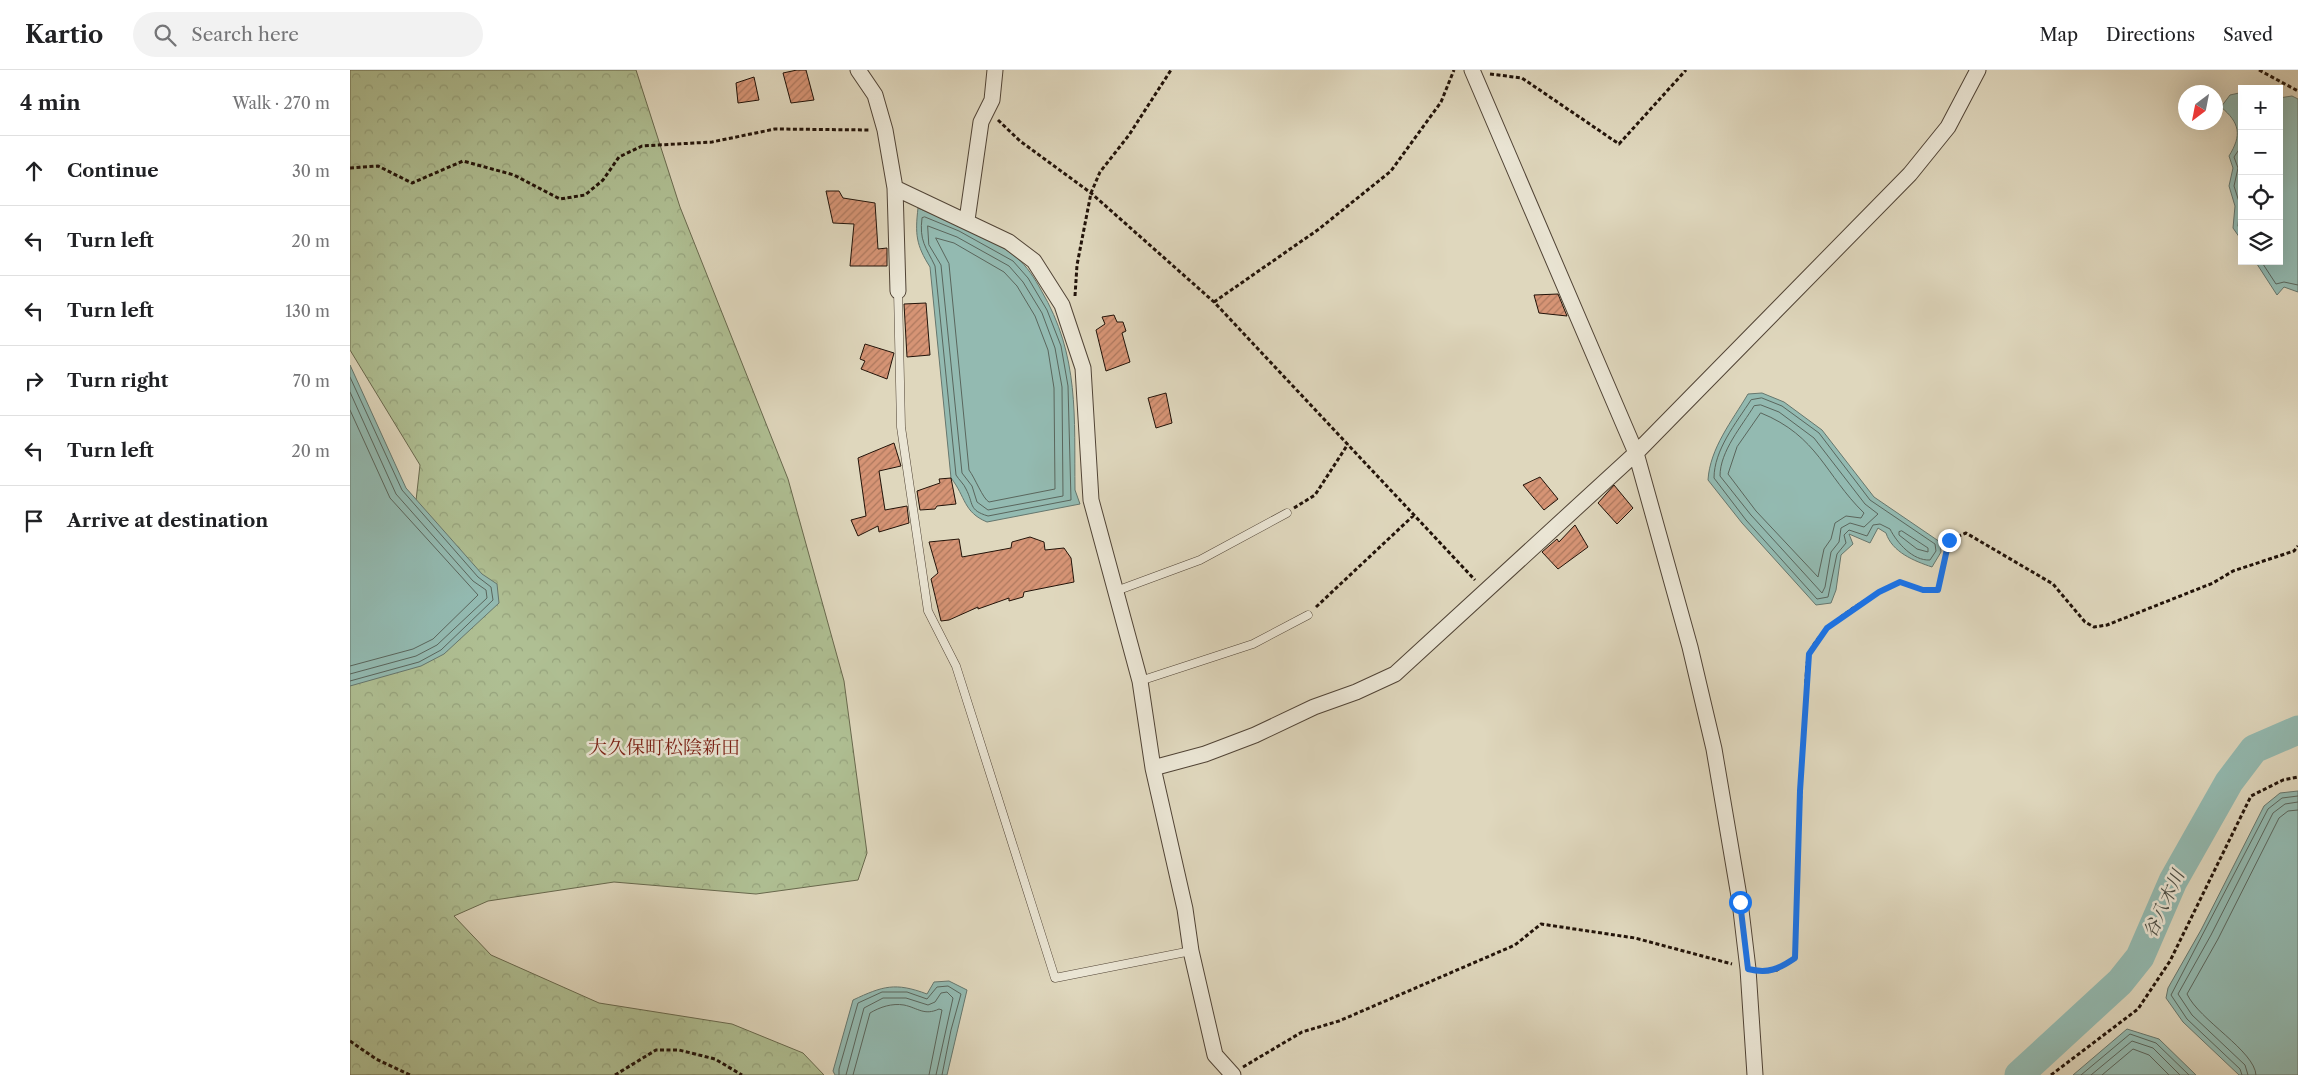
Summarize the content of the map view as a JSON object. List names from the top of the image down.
{
  "districts": ["大久保町松陰新田"],
  "water": ["谷八木川"],
  "north": "bottom left",
  "page": {
    "header": "Kartio",
    "search": "Search here",
    "nav": ["Map", "Directions", "Saved"],
    "heading": ["4 min", "Walk · 270 m"],
    "map_buttons": ["+", "−"],
    "list": [
      ["Continue", "30 m"],
      ["Turn left", "20 m"],
      ["Turn left", "130 m"],
      ["Turn right", "70 m"],
      ["Turn left", "20 m"],
      "Arrive at destination"
    ]
  }
}
